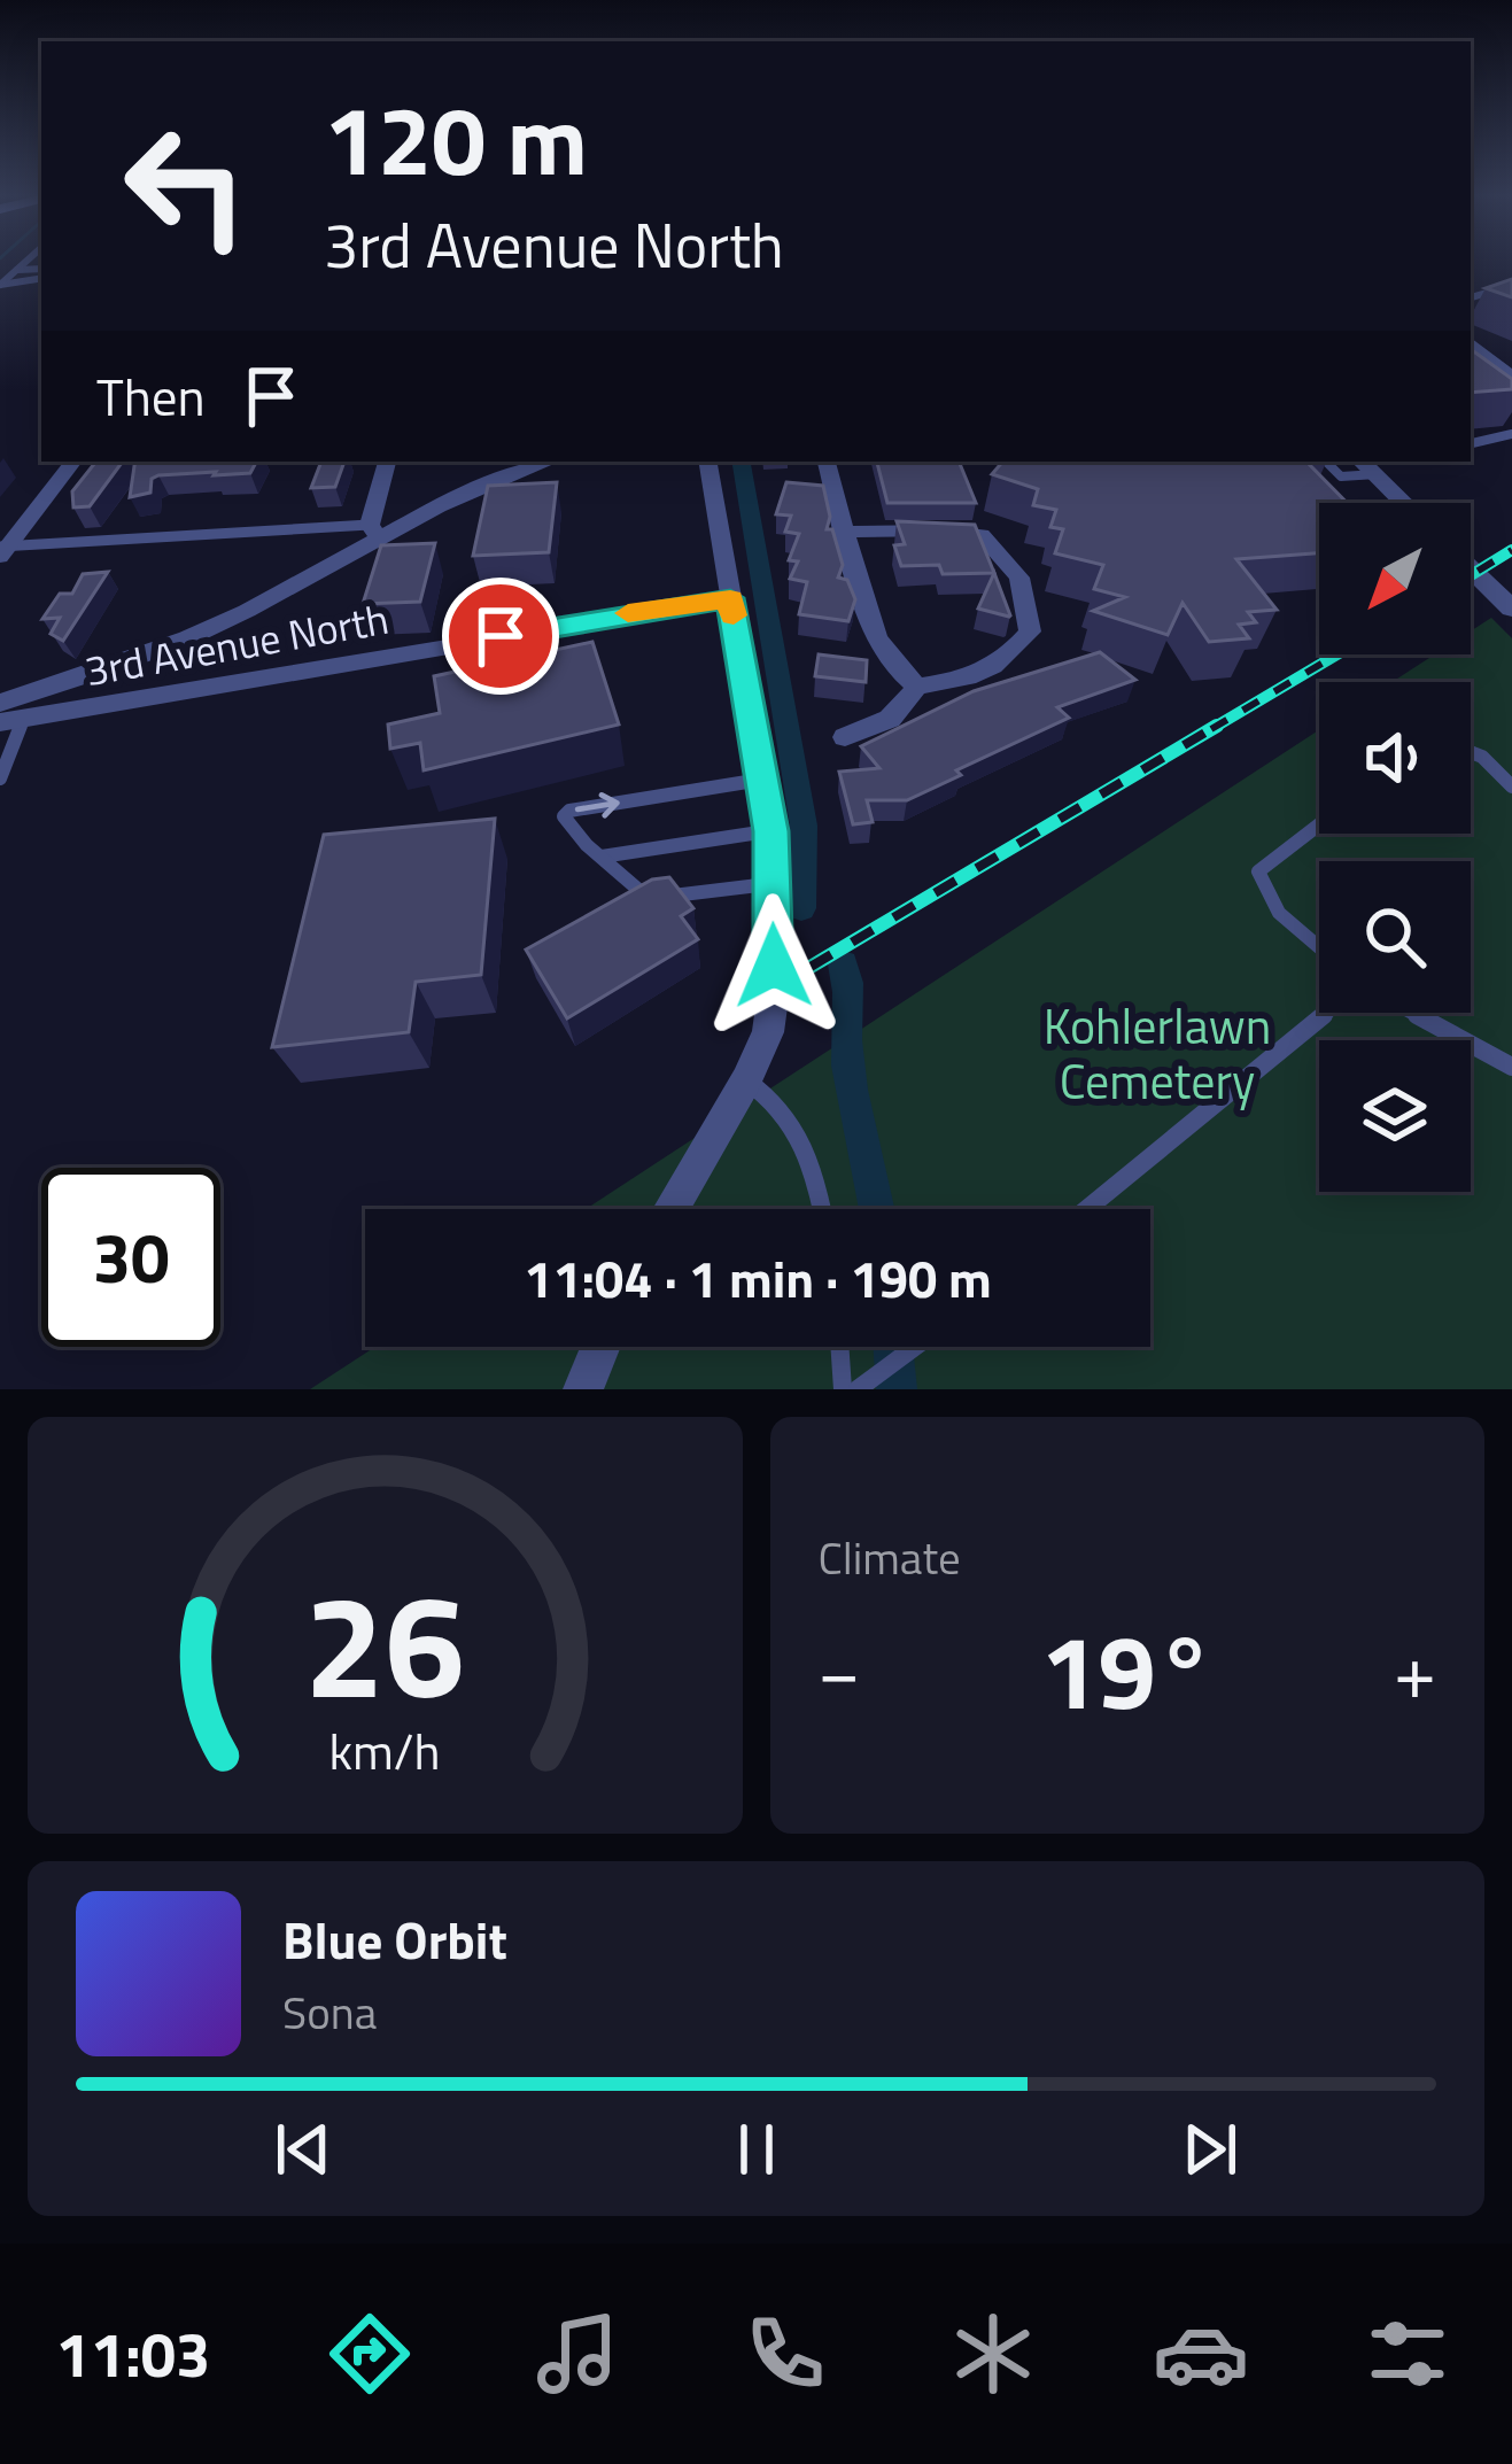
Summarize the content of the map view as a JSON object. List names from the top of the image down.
{
  "streets": {
    "street": ["3rd Avenue North"]
  },
  "parks": ["Kohlerlawn Cemetery"],
  "north": "bottom left",
  "page": {
    "turn": ["120 m", "3rd Avenue North"],
    "then": "Then",
    "limit": "30",
    "trip": "11:04 · 1 min · 190 m",
    "tile": "Climate",
    "heat": ["−", "19°", "+"],
    "song": ["Blue Orbit", "Sona"],
    "tabs": "11:03",
    "gauge": ["26", "km/h"]
  }
}
